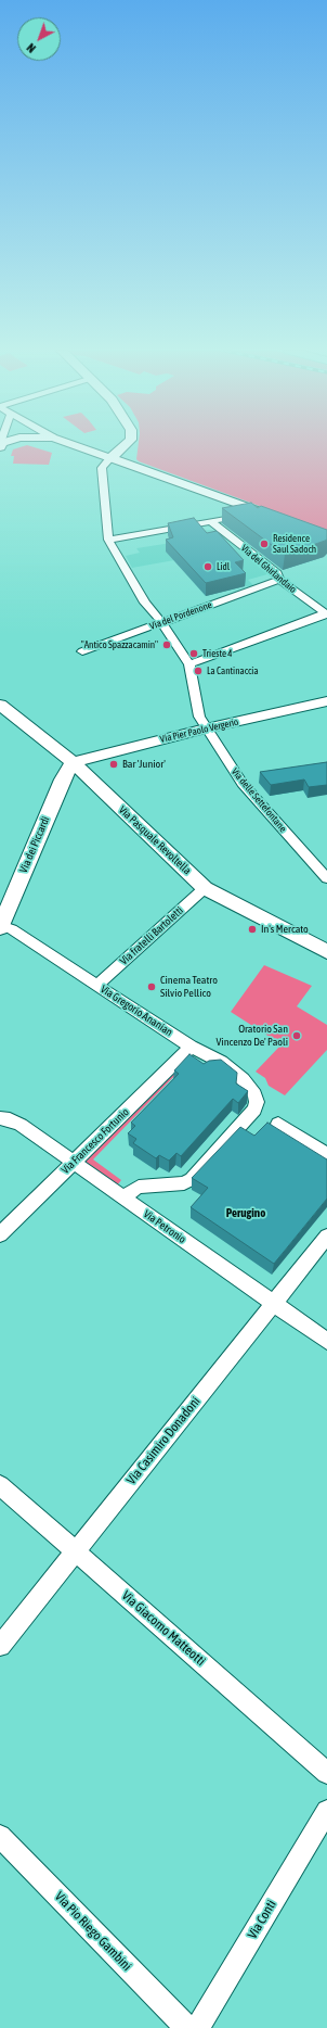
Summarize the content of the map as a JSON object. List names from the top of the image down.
{
  "streets": {
    "street": [
      "Via del Ghirlandaio",
      "Via del Pordenone",
      "Via Pier Paolo Vergerio",
      "Via delle Settefontane",
      "Via Pasquale Revoltella",
      "Via dei Piccardi",
      "Via fratelli Bartoletti",
      "Via Gregorio Ananian",
      "Via Francesco Fortunio",
      "Via Petronio",
      "Via Casimiro Donadoni",
      "Via Giacomo Matteotti",
      "Via Conti",
      "Via Pio Riego Gambini"
    ]
  },
  "crossings": [
    ["Via del Ghirlandaio", "Via del Pordenone"],
    ["Via del Pordenone", "Via delle Settefontane"],
    ["Via Pier Paolo Vergerio", "Via delle Settefontane"],
    ["Via Pier Paolo Vergerio", "Via Pasquale Revoltella"],
    ["Via Pier Paolo Vergerio", "Via dei Piccardi"],
    ["Via Pasquale Revoltella", "Via dei Piccardi"],
    ["Via Pasquale Revoltella", "Via fratelli Bartoletti"],
    ["Via dei Piccardi", "Via Gregorio Ananian"],
    ["Via fratelli Bartoletti", "Via Gregorio Ananian"],
    ["Via Gregorio Ananian", "Via Francesco Fortunio"],
    ["Via Gregorio Ananian", "Via Petronio"],
    ["Via Francesco Fortunio", "Via Petronio"],
    ["Via Petronio", "Via Casimiro Donadoni"],
    ["Via Casimiro Donadoni", "Via Giacomo Matteotti"]
  ],
  "districts": ["Perugino"],
  "places": [
    "Residence Saul Sadoch",
    "Lidl",
    "''Antico Spazzacamin''",
    "Trieste 4",
    "La Cantinaccia",
    "Bar 'Junior'",
    "In's Mercato",
    "Cinema Teatro Silvio Pellico",
    "Oratorio San Vincenzo De' Paoli"
  ],
  "north": "bottom left"
}
